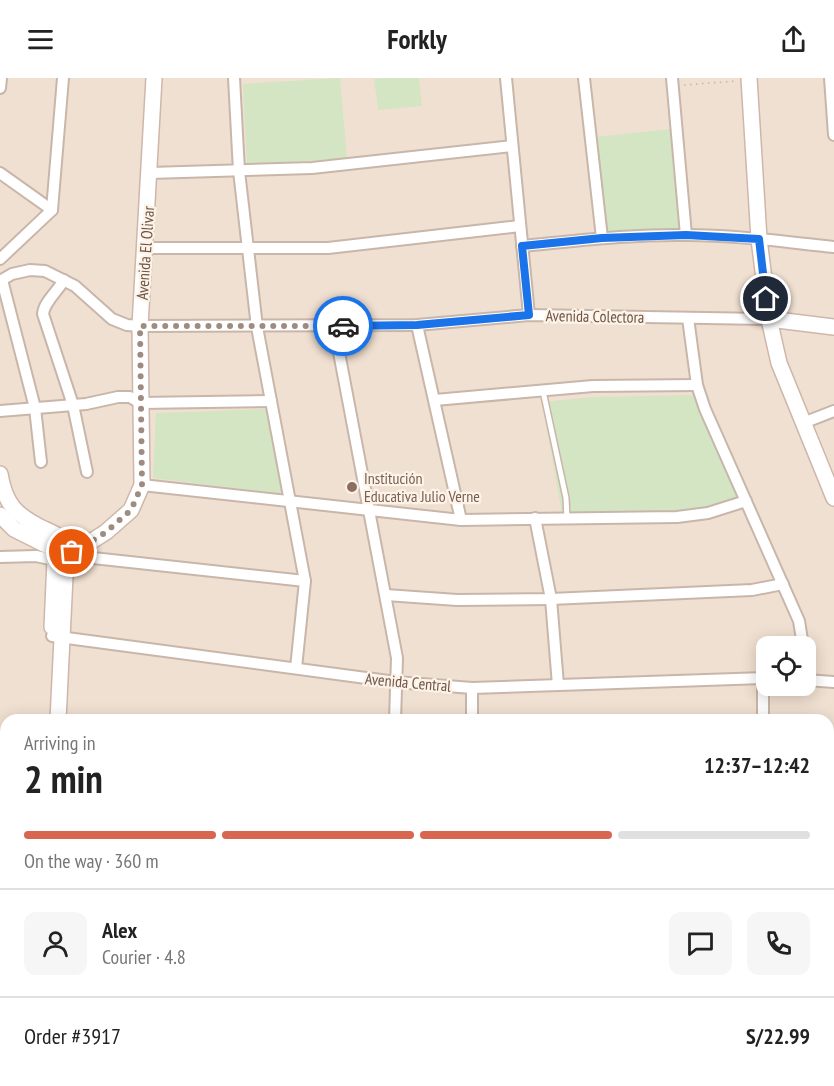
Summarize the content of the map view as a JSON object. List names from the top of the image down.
{
  "streets": {
    "street": ["Avenida El Olivar", "Avenida Colectora", "Avenida Central"]
  },
  "crossings": [
    ["Avenida El Olivar", "Avenida Colectora"]
  ],
  "places": ["Institución Educativa Julio Verne"],
  "page": {
    "header": "Forkly",
    "heading": ["2 min", "Arriving in", "12:37–12:42"],
    "panel": [
      "Alex",
      "Courier · 4.8",
      "Order #3917",
      "S/22.99"
    ],
    "bar": "On the way · 360 m"
  }
}
